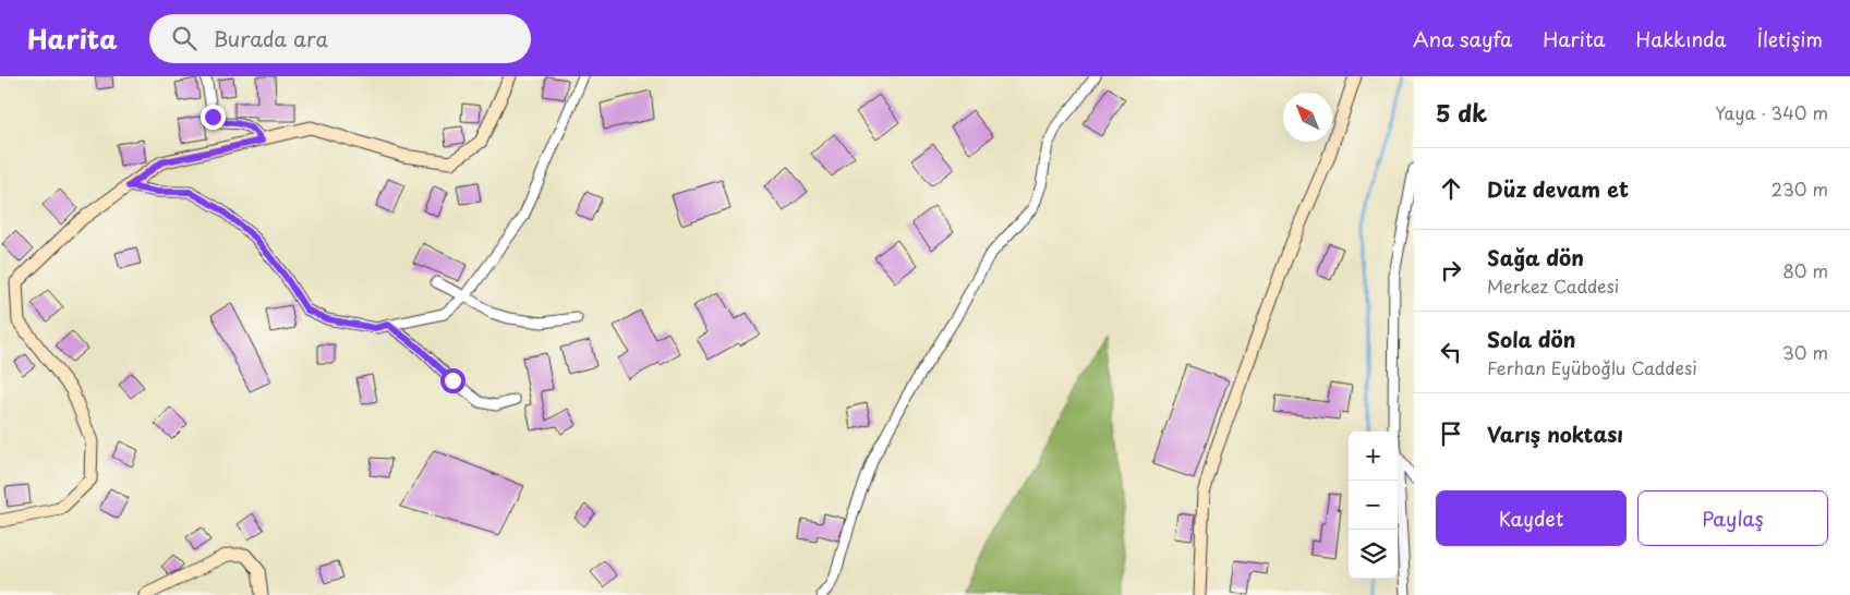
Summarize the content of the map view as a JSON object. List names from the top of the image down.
{
  "north": "top left",
  "page": {
    "header": "Harita",
    "search": "Burada ara",
    "nav": [
      "Ana sayfa",
      "Harita",
      "Hakkında",
      "İletişim"
    ],
    "heading": ["5 dk", "Yaya · 340 m"],
    "list": [
      ["Düz devam et", "230 m"],
      ["Sağa dön", "Merkez Caddesi", "80 m"],
      ["Sola dön", "Ferhan Eyüboğlu Caddesi", "30 m"],
      "Varış noktası"
    ],
    "map_buttons": ["+", "−"],
    "buttons": ["Kaydet", "Paylaş"]
  }
}
